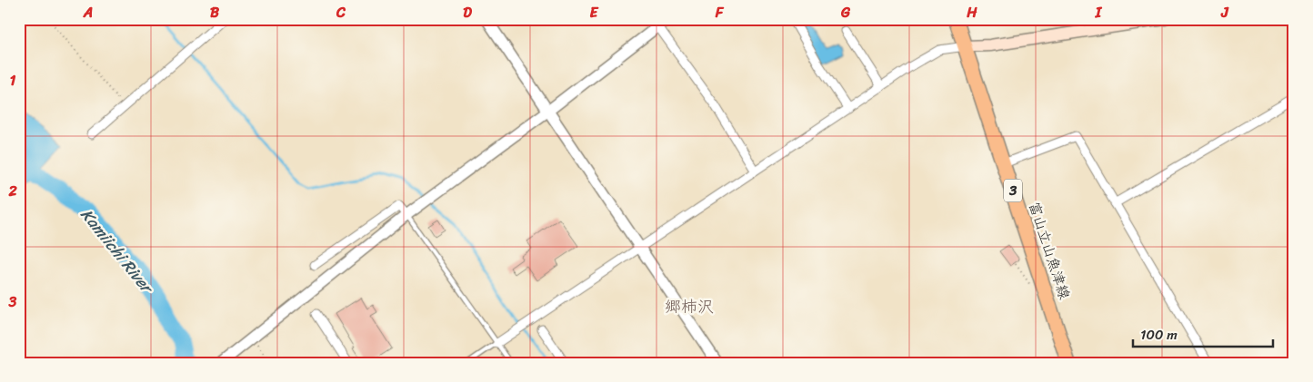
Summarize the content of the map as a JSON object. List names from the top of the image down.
{
  "streets": {
    "main road": ["3", "富山立山魚津線"]
  },
  "districts": ["郷柿沢"],
  "water": ["Kamiichi River"],
  "scale_bar": "100 m",
  "grid": {
    "columns": [
      "A",
      "B",
      "C",
      "D",
      "E",
      "F",
      "G",
      "H",
      "I",
      "J"
    ],
    "rows": ["1", "2", "3"]
  }
}
